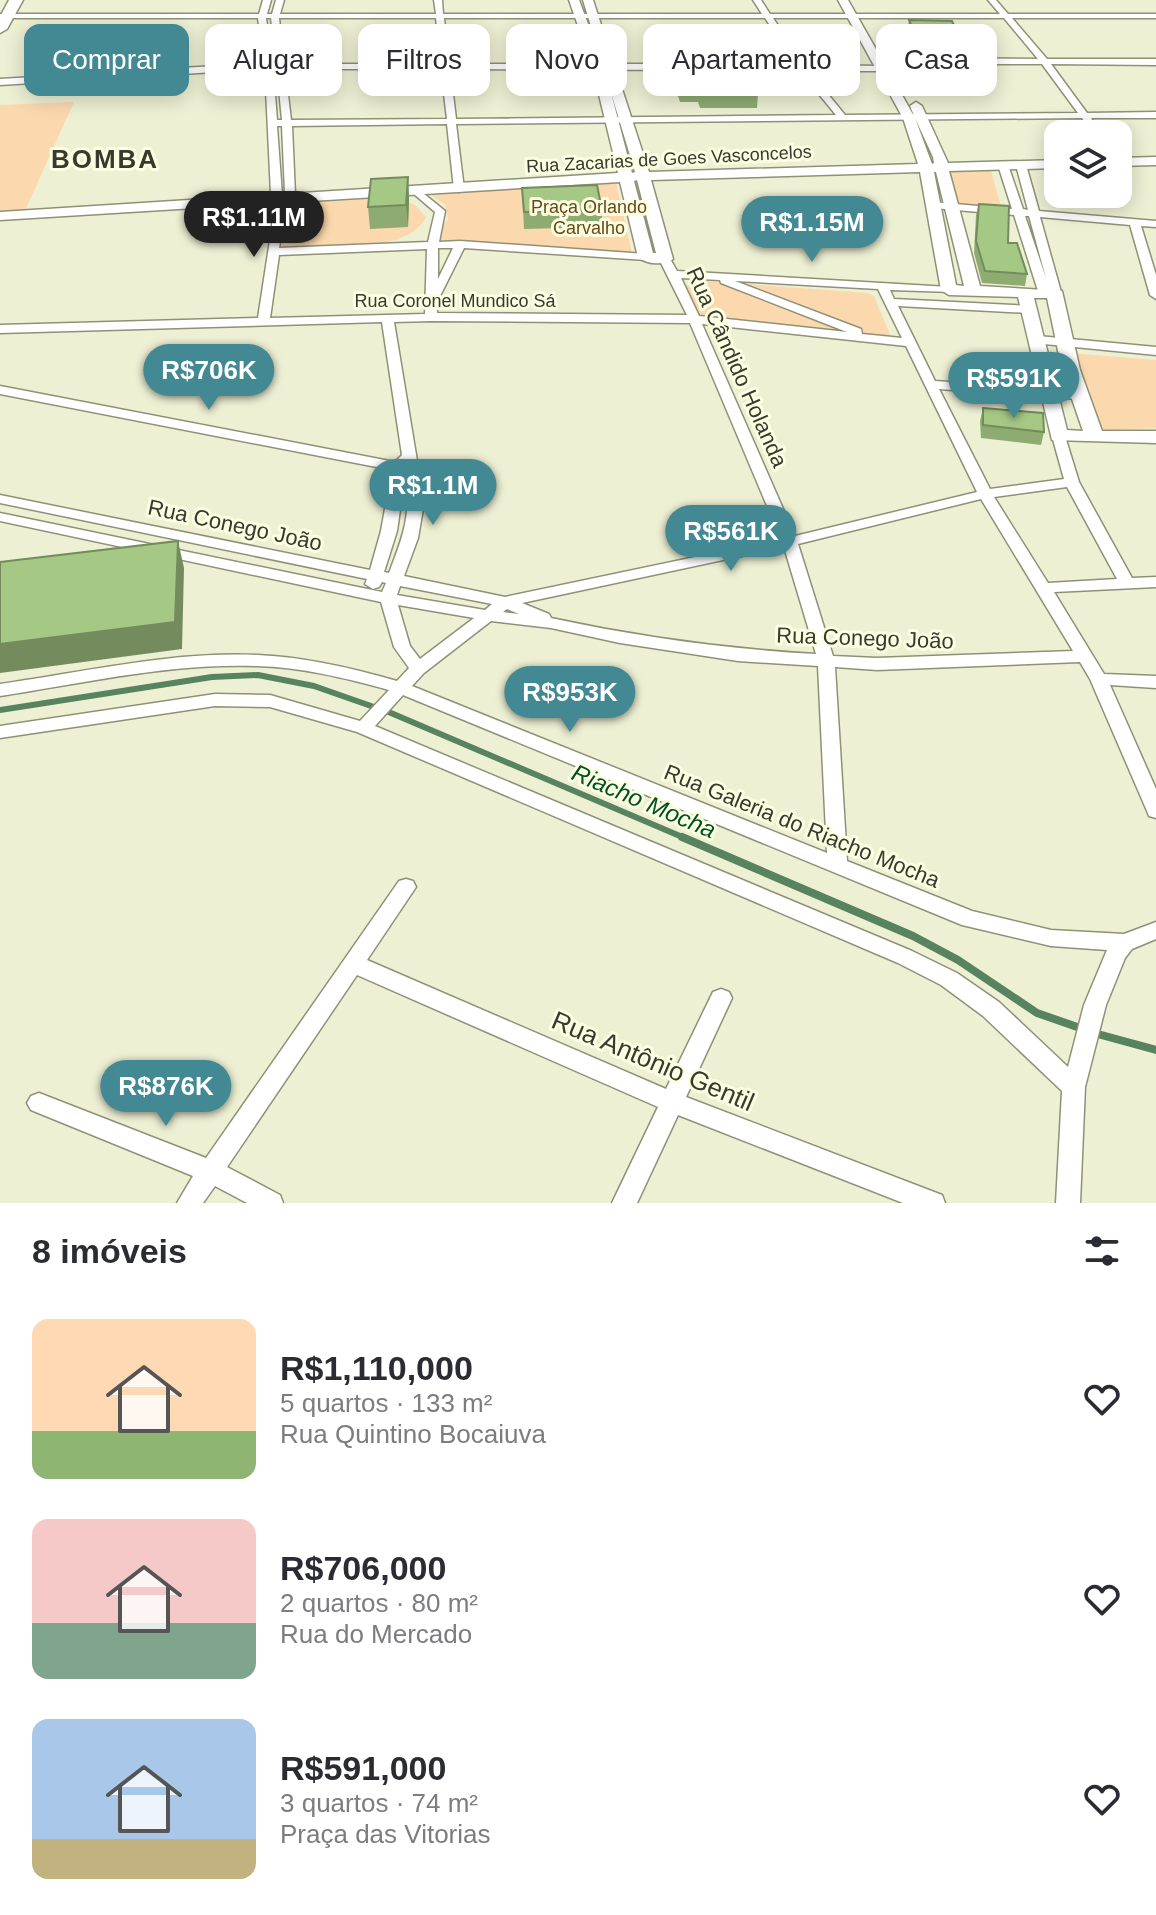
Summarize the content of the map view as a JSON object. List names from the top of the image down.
{
  "streets": {
    "street": [
      "Rua Zacarias de Goes Vasconcelos",
      "Rua Coronel Mundico Sá",
      "Rua Cândido Holanda",
      "Rua Conego João",
      "Rua Galeria do Riacho Mocha",
      "Rua Antônio Gentil"
    ]
  },
  "crossings": [
    ["Rua Coronel Mundico Sá", "Rua Cândido Holanda"],
    ["Rua Cândido Holanda", "Rua Conego João"],
    ["Rua Cândido Holanda", "Rua Galeria do Riacho Mocha"]
  ],
  "districts": ["BOMBA"],
  "water": ["Riacho Mocha"],
  "parks": ["Praça Orlando Carvalho"],
  "page": {
    "chip": [
      "Comprar",
      "Alugar",
      "Filtros",
      "Novo",
      "Apartamento",
      "Casa"
    ],
    "price": [
      "R$1.11M",
      "R$1.15M",
      "R$706K",
      "R$591K",
      "R$1.1M",
      "R$561K",
      "R$953K",
      "R$876K"
    ],
    "heading": "8 imóveis",
    "list": [
      {
        "name": "R$1,110,000",
        "note": "5 quartos · 133 m² · Rua Quintino Bocaiuva"
      },
      {
        "name": "R$706,000",
        "note": "2 quartos · 80 m² · Rua do Mercado"
      },
      {
        "name": "R$591,000",
        "note": "3 quartos · 74 m² · Praça das Vitorias"
      }
    ]
  }
}
